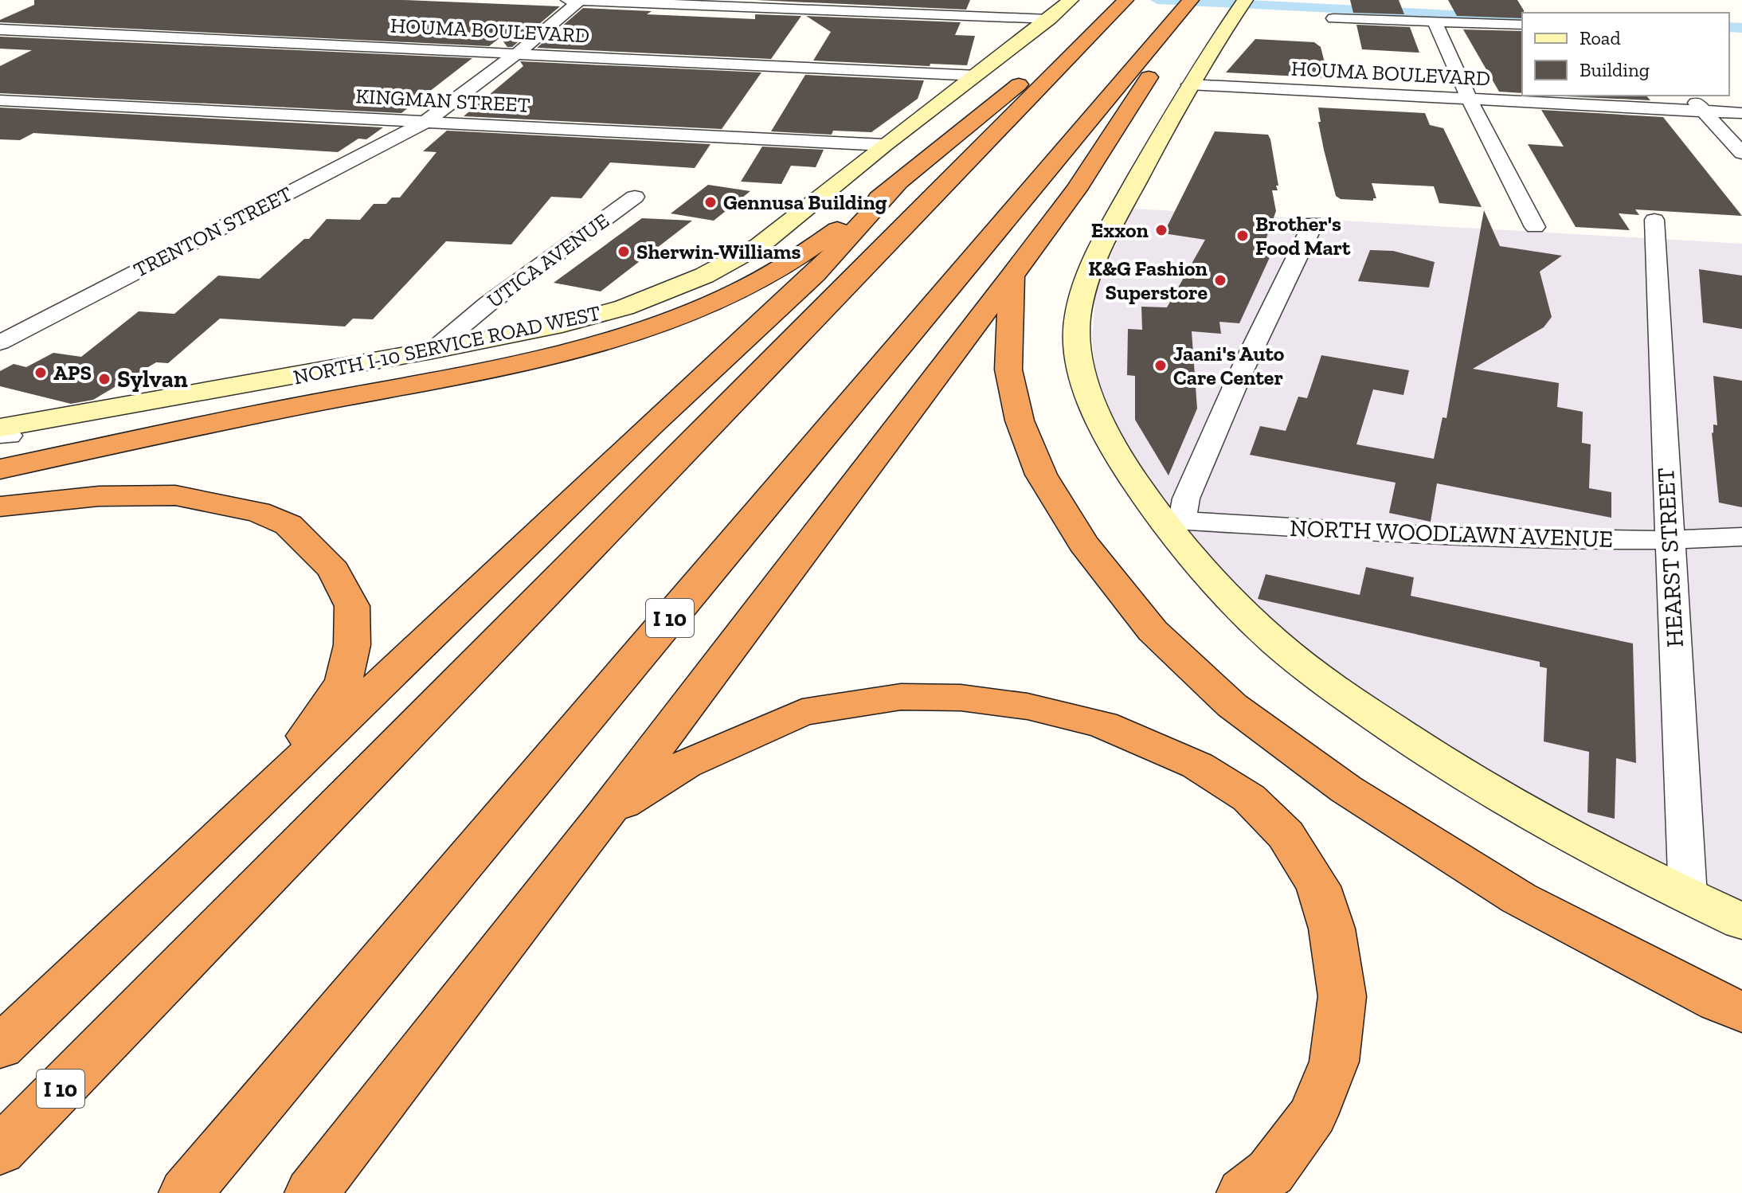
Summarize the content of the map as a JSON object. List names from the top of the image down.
{
  "streets": {
    "highway": ["I 10"],
    "street": [
      "HOUMA BOULEVARD",
      "KINGMAN STREET",
      "TRENTON STREET",
      "UTICA AVENUE",
      "NORTH I-10 SERVICE ROAD WEST",
      "NORTH WOODLAWN AVENUE",
      "HEARST STREET"
    ]
  },
  "crossings": [
    ["HOUMA BOULEVARD", "TRENTON STREET"],
    ["HOUMA BOULEVARD", "NORTH I-10 SERVICE ROAD WEST"],
    ["KINGMAN STREET", "TRENTON STREET"],
    ["KINGMAN STREET", "NORTH I-10 SERVICE ROAD WEST"],
    ["UTICA AVENUE", "NORTH I-10 SERVICE ROAD WEST"],
    ["NORTH WOODLAWN AVENUE", "HEARST STREET"]
  ],
  "places": [
    "Gennusa Building",
    "Exxon",
    "Brother's Food Mart",
    "Sherwin-Williams",
    "K&G Fashion Superstore",
    "Jaani's Auto Care Center",
    "APS",
    "Sylvan"
  ],
  "legend": ["Road", "Building"]
}
